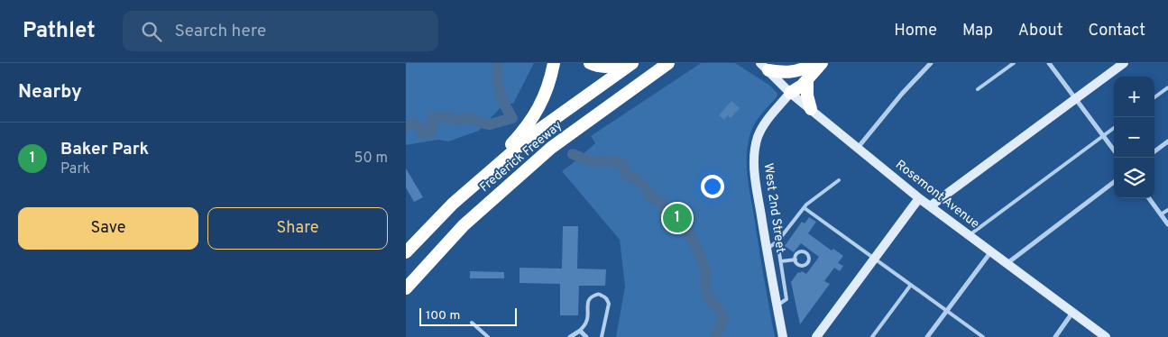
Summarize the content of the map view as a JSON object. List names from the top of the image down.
{
  "streets": {
    "highway": ["Frederick Freeway"],
    "street": ["Rosemont Avenue", "West 2nd Street"]
  },
  "crossings": [
    ["Rosemont Avenue", "West 2nd Street"]
  ],
  "scale_bar": "100 m",
  "page": {
    "header": "Pathlet",
    "search": "Search here",
    "nav": [
      "Home",
      "Map",
      "About",
      "Contact"
    ],
    "heading": "Nearby",
    "map_buttons": ["+", "−"],
    "list": [
      {
        "mark": "1",
        "name": "Baker Park",
        "note": "Park",
        "value": "50 m"
      }
    ],
    "buttons": ["Save", "Share"],
    "pins": "1",
    "scale": "100 m"
  }
}
